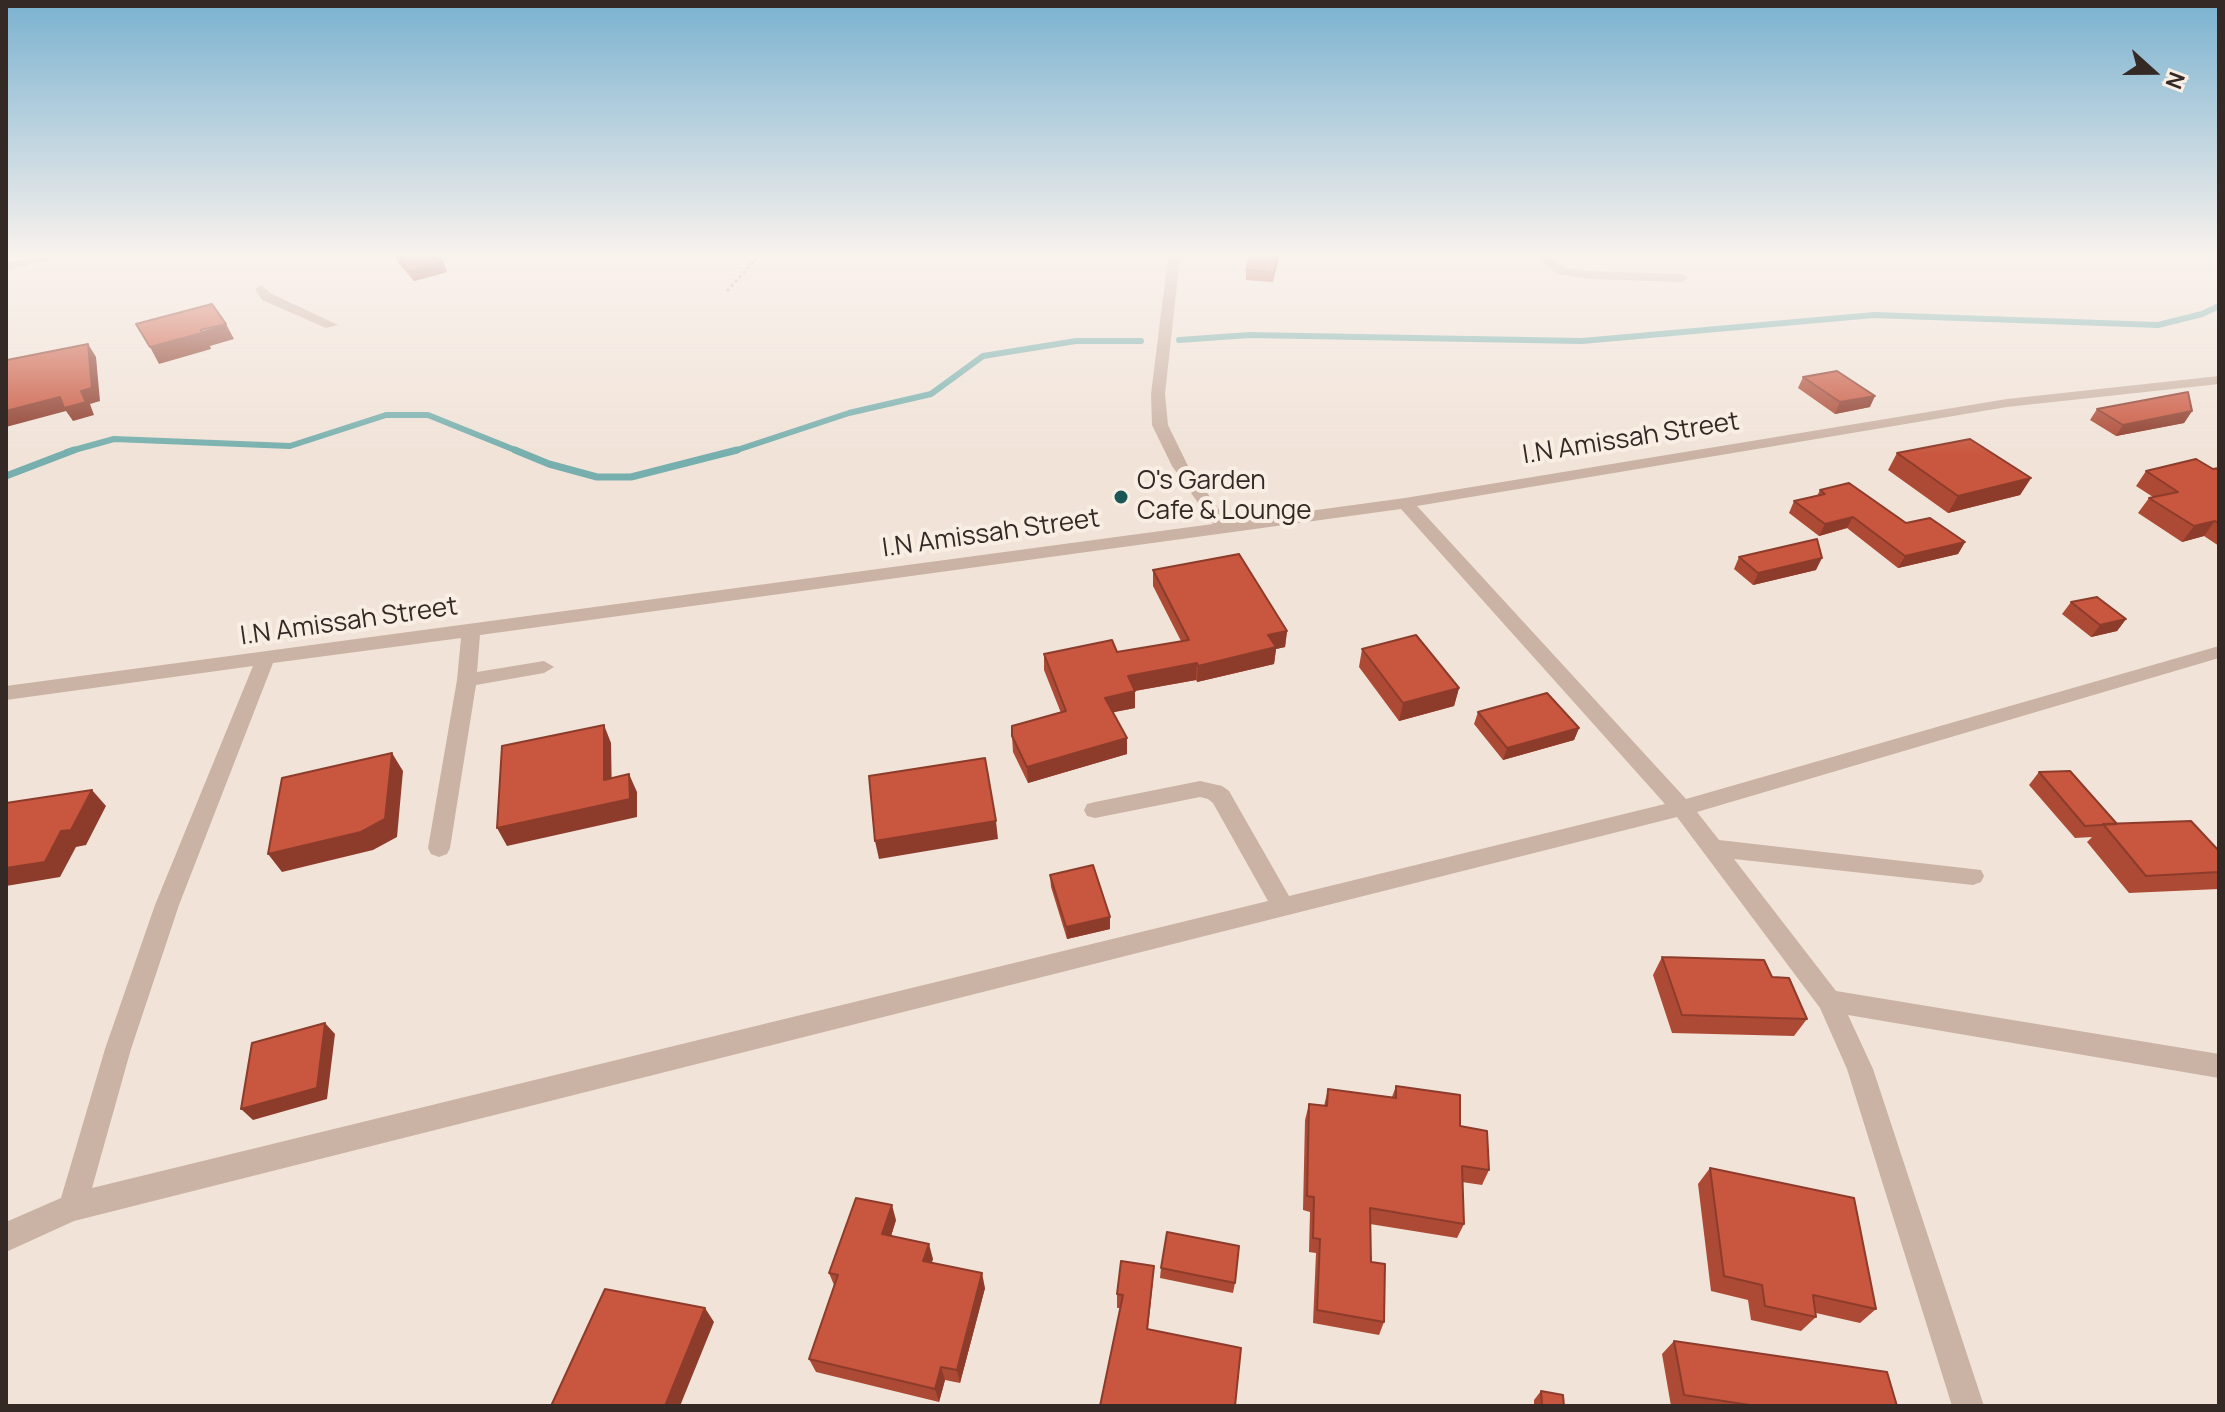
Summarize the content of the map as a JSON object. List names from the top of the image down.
{
  "streets": {
    "street": ["I.N Amissah Street"]
  },
  "places": ["O's Garden Cafe & Lounge"],
  "north": "right"
}
